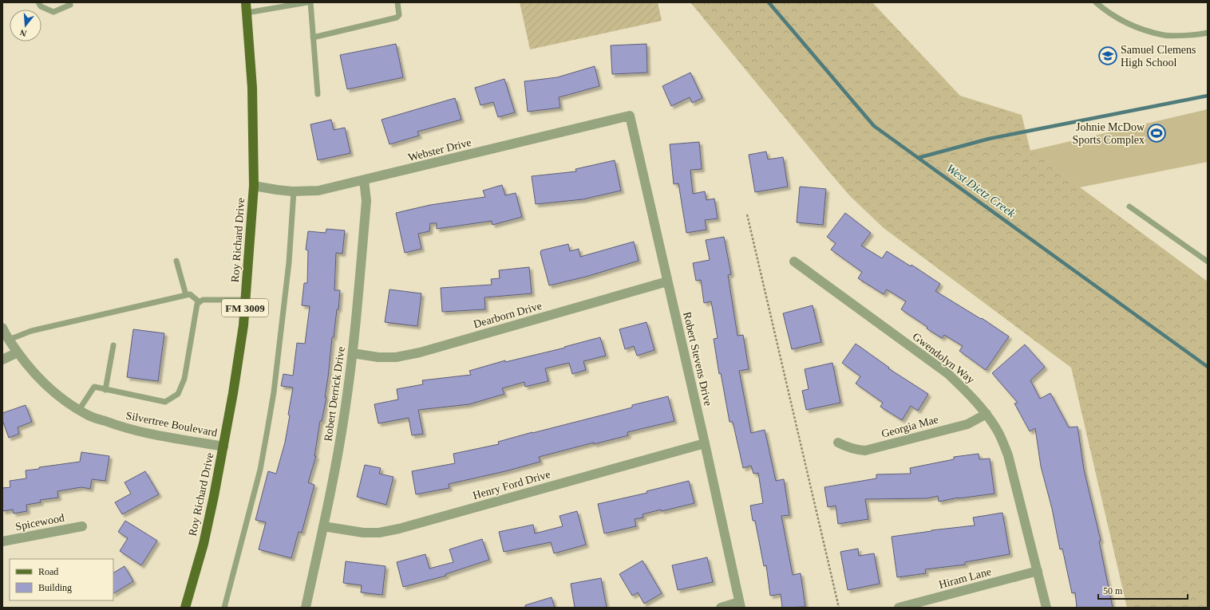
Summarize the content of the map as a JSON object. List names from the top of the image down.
{
  "streets": {
    "main road": ["Roy Richard Drive", "FM 3009"],
    "street": [
      "Webster Drive",
      "Dearborn Drive",
      "Gwendolyn Way",
      "Robert Stevens Drive",
      "Robert Derrick Drive",
      "Silvertree Boulevard",
      "Georgia Mae",
      "Henry Ford Drive",
      "Spicewood",
      "Hiram Lane"
    ]
  },
  "crossings": [
    ["Webster Drive", "Roy Richard Drive"],
    ["Webster Drive", "Robert Stevens Drive"],
    ["Webster Drive", "Robert Derrick Drive"],
    ["Roy Richard Drive", "Silvertree Boulevard"],
    ["Dearborn Drive", "Robert Stevens Drive"],
    ["Dearborn Drive", "Robert Derrick Drive"],
    ["Gwendolyn Way", "Georgia Mae"],
    ["Gwendolyn Way", "Hiram Lane"],
    ["Robert Stevens Drive", "Henry Ford Drive"],
    ["Robert Derrick Drive", "Henry Ford Drive"]
  ],
  "water": ["West Dietz Creek"],
  "places": {
    "school or university": ["Samuel Clemens High School"],
    "sports": ["Johnie McDow Sports Complex"]
  },
  "legend": ["Road", "Building"],
  "scale_bar": "50 m",
  "north": "bottom"
}
